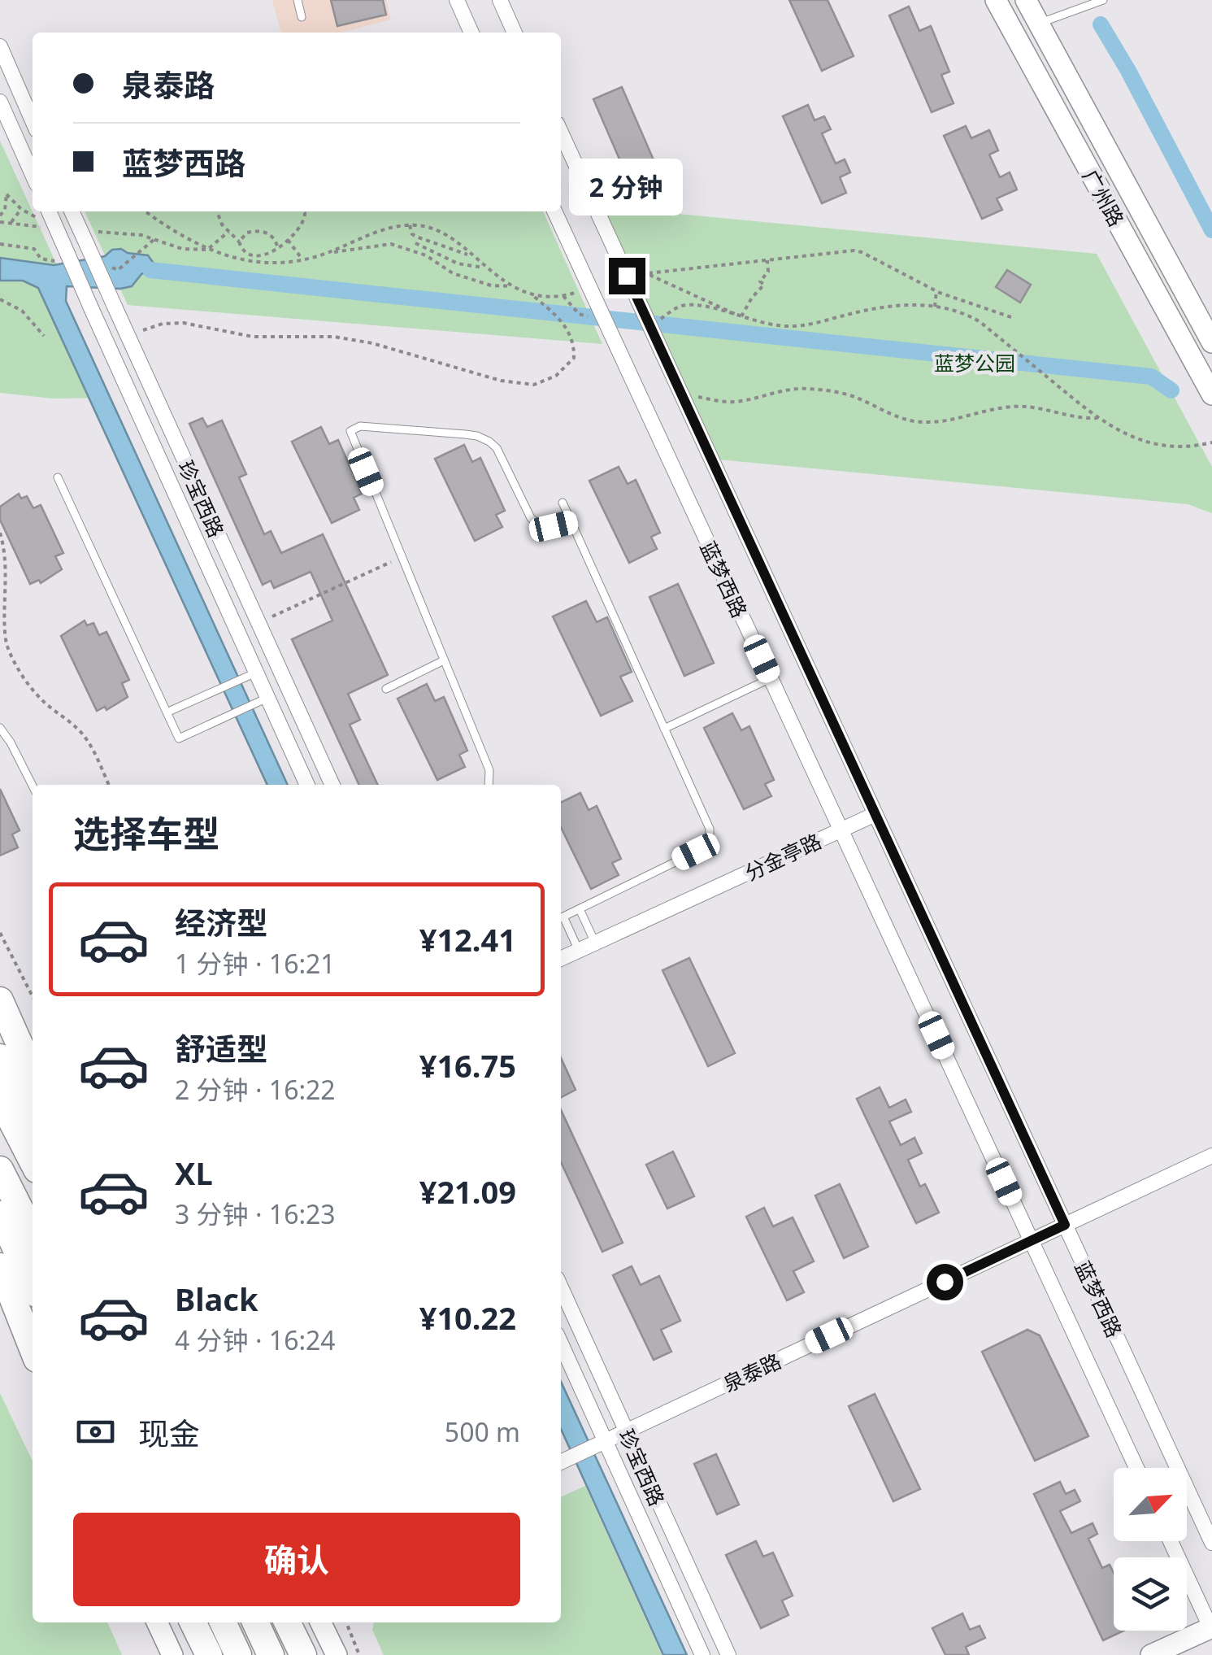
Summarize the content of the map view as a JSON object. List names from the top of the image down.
{
  "streets": {
    "main road": ["广州路"],
    "street": [
      "珍宝西路",
      "蓝梦西路",
      "分金亭路",
      "泉泰路"
    ]
  },
  "crossings": [
    ["珍宝西路", "泉泰路"],
    ["蓝梦西路", "分金亭路"],
    ["蓝梦西路", "泉泰路"]
  ],
  "parks": ["蓝梦公园"],
  "north": "top right",
  "page": {
    "banner": ["泉泰路", "蓝梦西路"],
    "bubble": "2 分钟",
    "heading": "选择车型",
    "list": [
      {
        "name": "经济型",
        "note": "1 分钟 · 16:21",
        "value": "¥12.41"
      },
      {
        "name": "舒适型",
        "note": "2 分钟 · 16:22",
        "value": "¥16.75"
      },
      {
        "name": "XL",
        "note": "3 分钟 · 16:23",
        "value": "¥21.09"
      },
      {
        "name": "Black",
        "note": "4 分钟 · 16:24",
        "value": "¥10.22"
      }
    ],
    "pay": ["现金", "500 m"],
    "buttons": "确认"
  }
}
